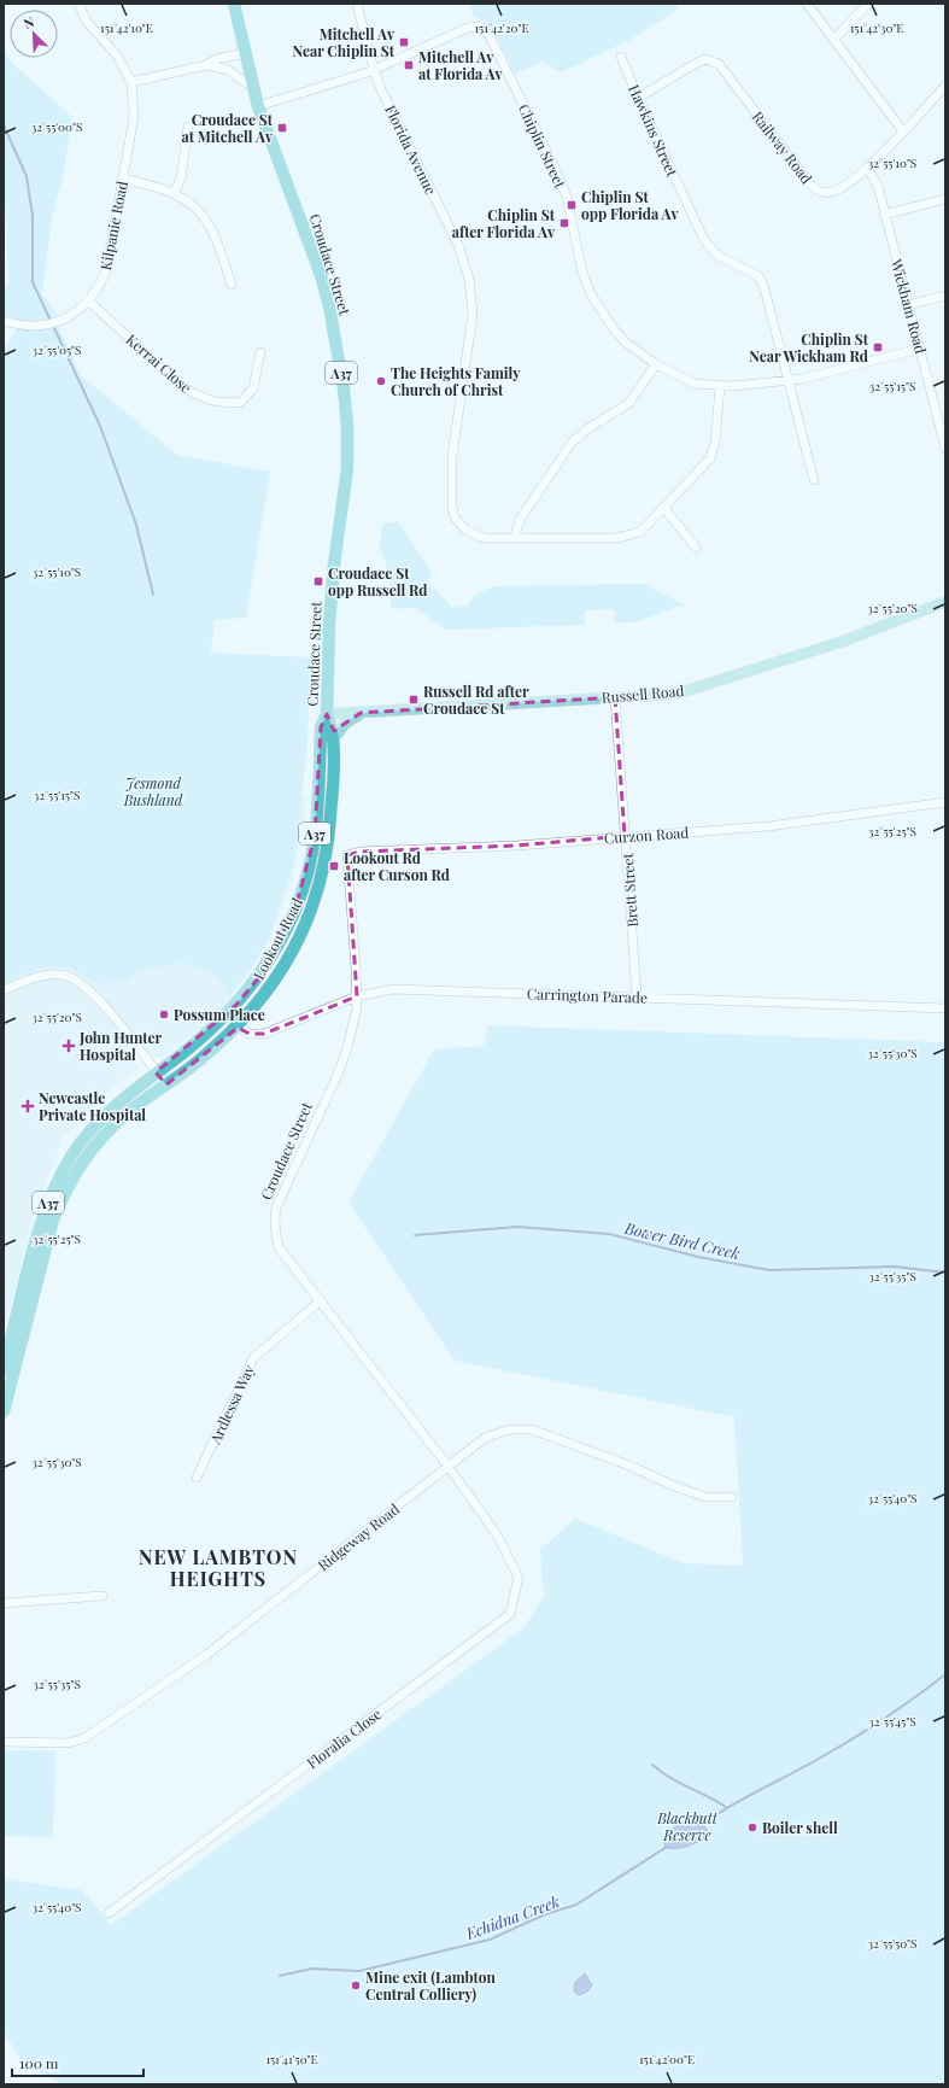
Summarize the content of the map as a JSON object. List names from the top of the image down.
{
  "streets": {
    "highway": ["Croudace Street", "A37", "Lookout Road"],
    "main road": ["Russell Road"],
    "street": [
      "Hawkins Street",
      "Chiplin Street",
      "Railway Road",
      "Florida Avenue",
      "Kilpanie Road",
      "Wickham Road",
      "Kerrai Close",
      "Curzon Road",
      "Brett Street",
      "Carrington Parade",
      "Ardlessa Way",
      "Ridgeway Road",
      "Floralia Close"
    ]
  },
  "crossings": [
    ["Hawkins Street", "Chiplin Street"],
    ["Hawkins Street", "Railway Road"],
    ["Chiplin Street", "Florida Avenue"],
    ["Chiplin Street", "Wickham Road"],
    ["Railway Road", "Wickham Road"],
    ["Kilpanie Road", "Kerrai Close"],
    ["Croudace Street", "Russell Road"],
    ["Croudace Street", "Curzon Road"],
    ["Croudace Street", "Lookout Road"],
    ["Croudace Street", "Carrington Parade"],
    ["Croudace Street", "Ardlessa Way"],
    ["Croudace Street", "Ridgeway Road"],
    ["Croudace Street", "Floralia Close"],
    ["Russell Road", "Brett Street"],
    ["Russell Road", "Lookout Road"],
    ["Curzon Road", "Brett Street"],
    ["Brett Street", "Carrington Parade"],
    ["Lookout Road", "Carrington Parade"]
  ],
  "districts": ["NEW LAMBTON HEIGHTS"],
  "water": ["Bower Bird Creek", "Echidna Creek"],
  "parks": ["Jesmond Bushland", "Blackbutt Reserve"],
  "places": {
    "transit": [
      "Mitchell Av Near Chiplin St",
      "Mitchell Av at Florida Av",
      "Croudace St at Mitchell Av",
      "Chiplin St opp Florida Av",
      "Chiplin St after Florida Av",
      "Chiplin St Near Wickham Rd",
      "Croudace St opp Russell Rd",
      "Russell Rd after Croudace St",
      "Lookout Rd after Curson Rd"
    ],
    "other": [
      "The Heights Family Church of Christ",
      "Possum Place",
      "Boiler shell",
      "Mine exit (Lambton Central Colliery)"
    ],
    "health": ["John Hunter Hospital", "Newcastle Private Hospital"]
  },
  "scale_bar": "100 m",
  "north": "top left",
  "coordinates": [
    "151°42'20\"E",
    "151°42'10\"E",
    "151°42'30\"E",
    "32°55'00\"S",
    "32°55'10\"S",
    "32°55'05\"S",
    "32°55'15\"S",
    "32°55'20\"S",
    "32°55'25\"S",
    "32°55'30\"S",
    "32°55'35\"S",
    "32°55'40\"S",
    "32°55'45\"S",
    "32°55'50\"S",
    "151°41'50\"E",
    "151°42'00\"E"
  ]
}
